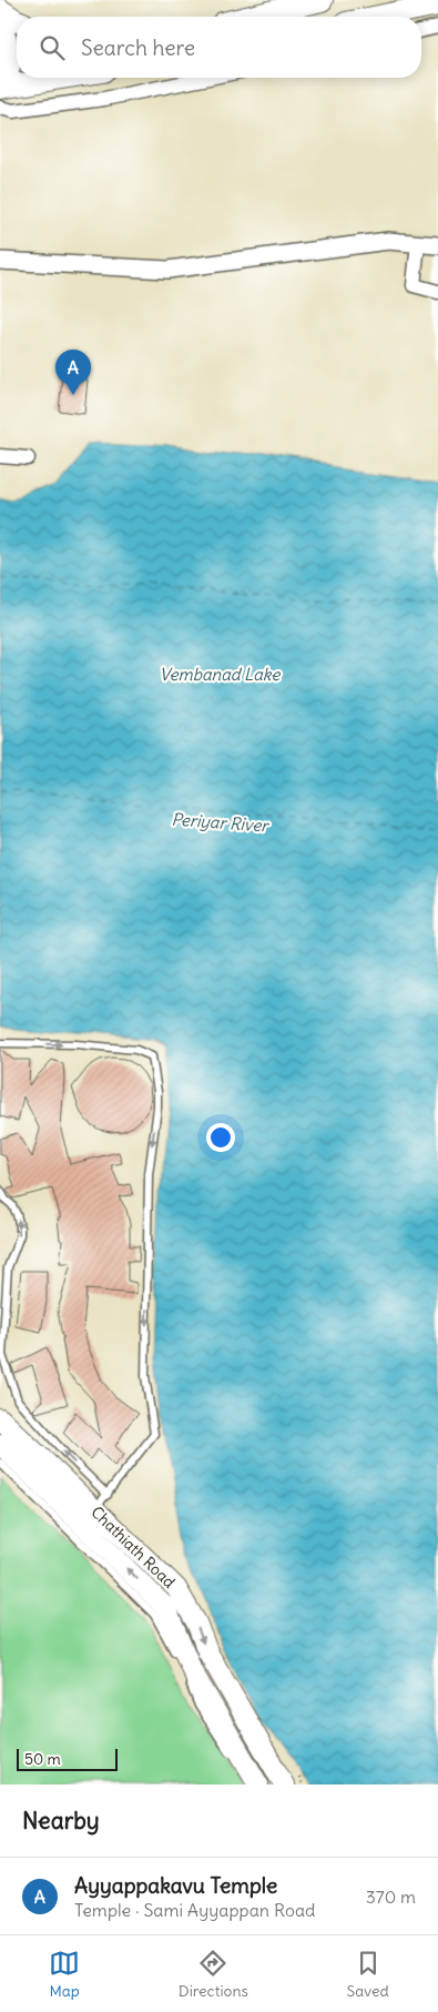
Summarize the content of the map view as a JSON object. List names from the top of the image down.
{
  "streets": {
    "main road": ["Chathiath Road"]
  },
  "water": ["Vembanad Lake", "Periyar River"],
  "scale_bar": "50 m",
  "page": {
    "search": "Search here",
    "pins": "A",
    "scale": "50 m",
    "heading": "Nearby",
    "list": [
      {
        "mark": "A",
        "name": "Ayyappakavu Temple",
        "note": "Temple · Sami Ayyappan Road",
        "value": "370 m"
      }
    ],
    "nav": ["Map", "Directions", "Saved"]
  }
}
